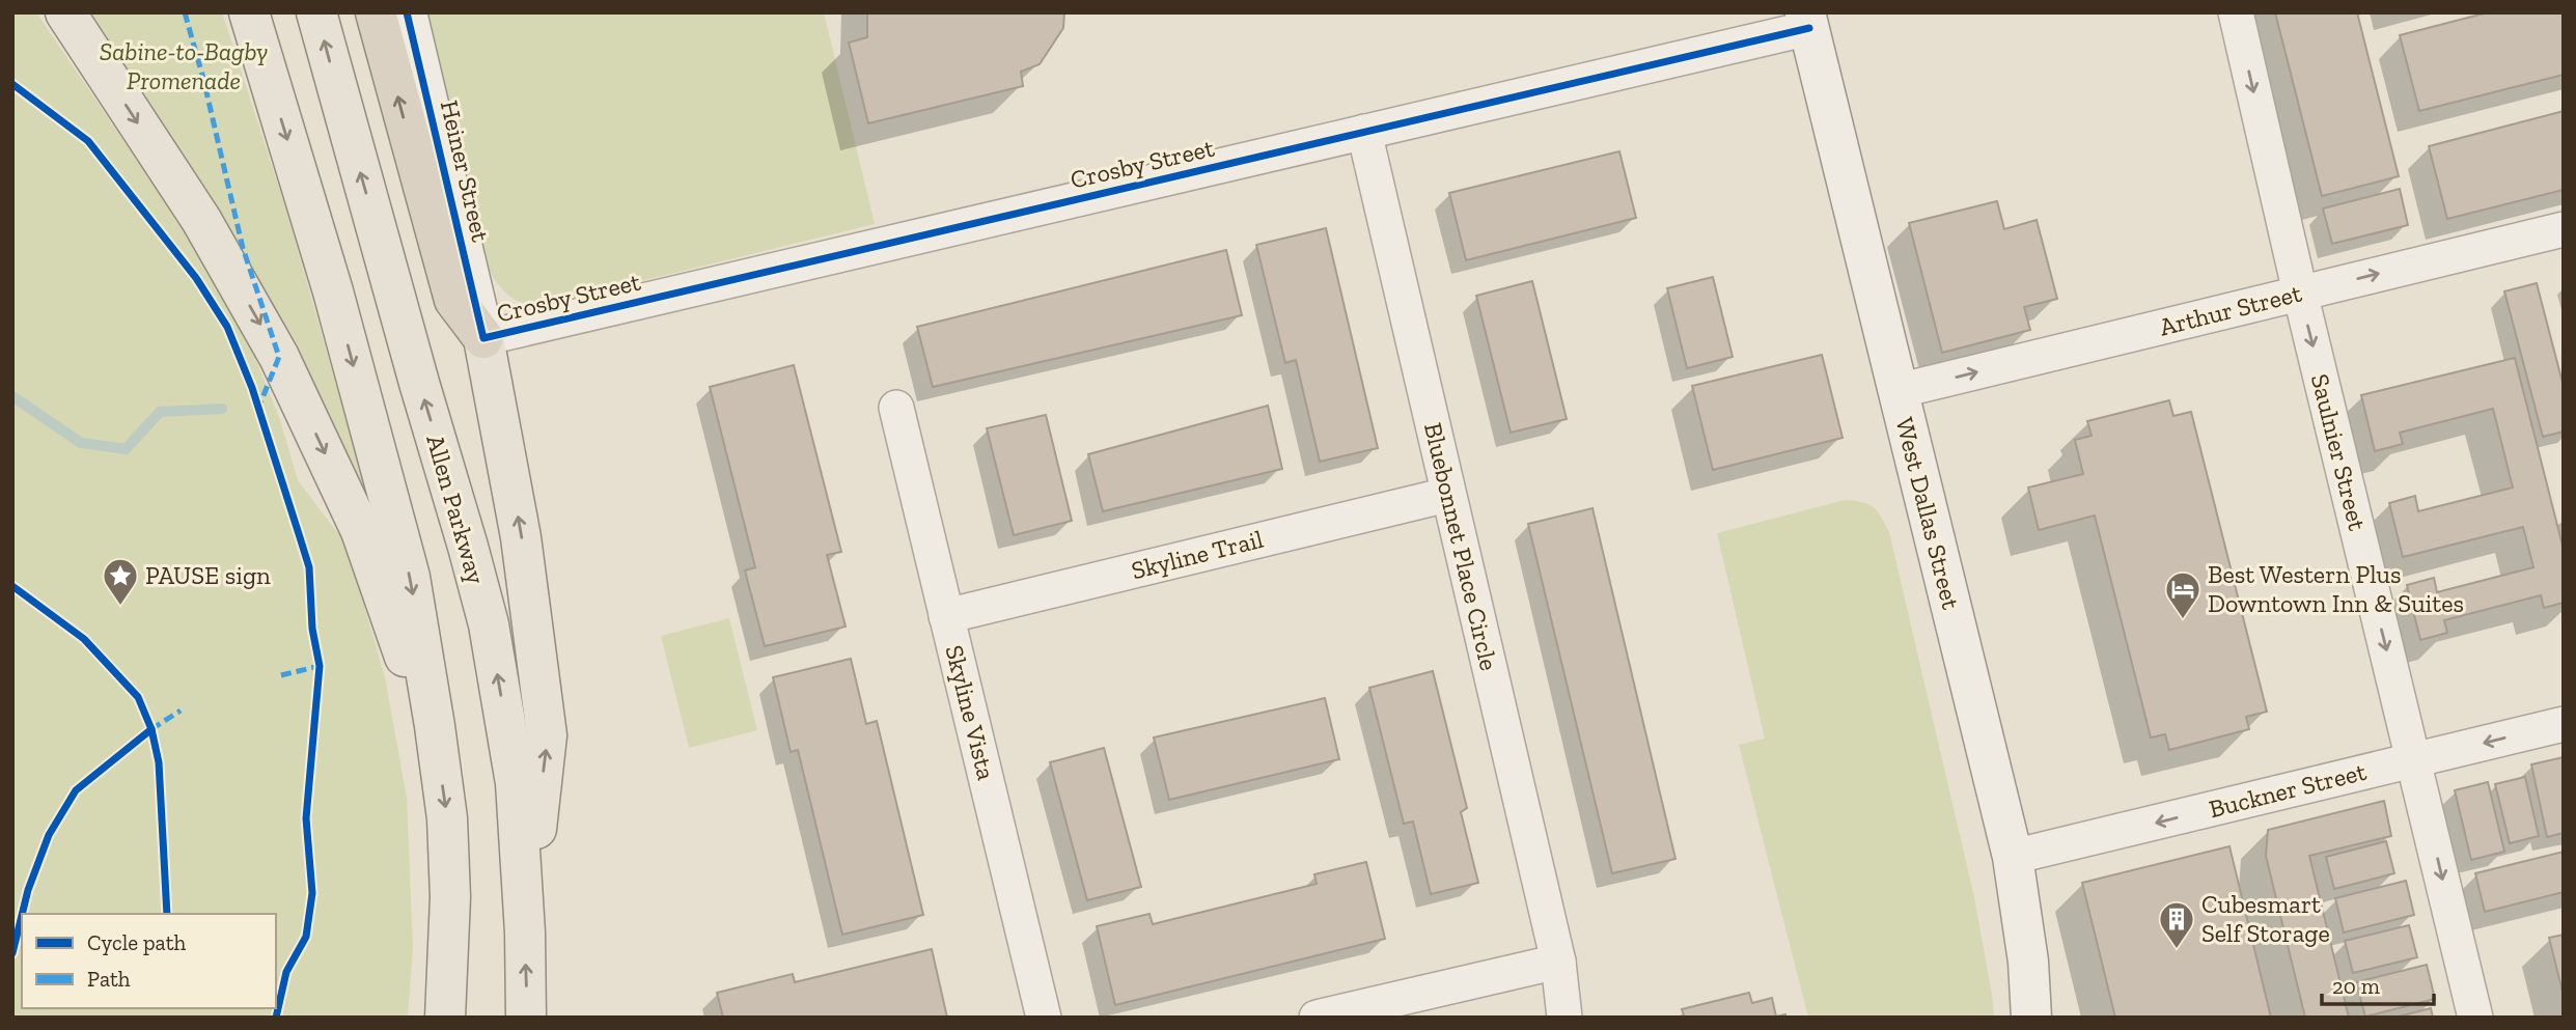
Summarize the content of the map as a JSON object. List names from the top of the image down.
{
  "streets": {
    "main road": ["Heiner Street", "Allen Parkway", "West Dallas Street"],
    "street": [
      "Crosby Street",
      "Arthur Street",
      "Saulnier Street",
      "Bluebonnet Place Circle",
      "Skyline Trail",
      "Skyline Vista",
      "Buckner Street"
    ]
  },
  "crossings": [
    ["Crosby Street", "Heiner Street"],
    ["Crosby Street", "West Dallas Street"],
    ["Crosby Street", "Bluebonnet Place Circle"],
    ["Arthur Street", "Saulnier Street"],
    ["Arthur Street", "West Dallas Street"],
    ["Saulnier Street", "Buckner Street"],
    ["West Dallas Street", "Buckner Street"],
    ["Bluebonnet Place Circle", "Skyline Trail"],
    ["Skyline Trail", "Skyline Vista"]
  ],
  "one_way": ["Arthur Street", "Saulnier Street", "Buckner Street"],
  "parks": ["Sabine-to-Bagby Promenade"],
  "places": {
    "place": ["PAUSE sign"],
    "hotel": ["Best Western Plus Downtown Inn & Suites"],
    "building": ["Cubesmart Self Storage"]
  },
  "legend": ["Cycle path", "Path"],
  "scale_bar": "20 m"
}
